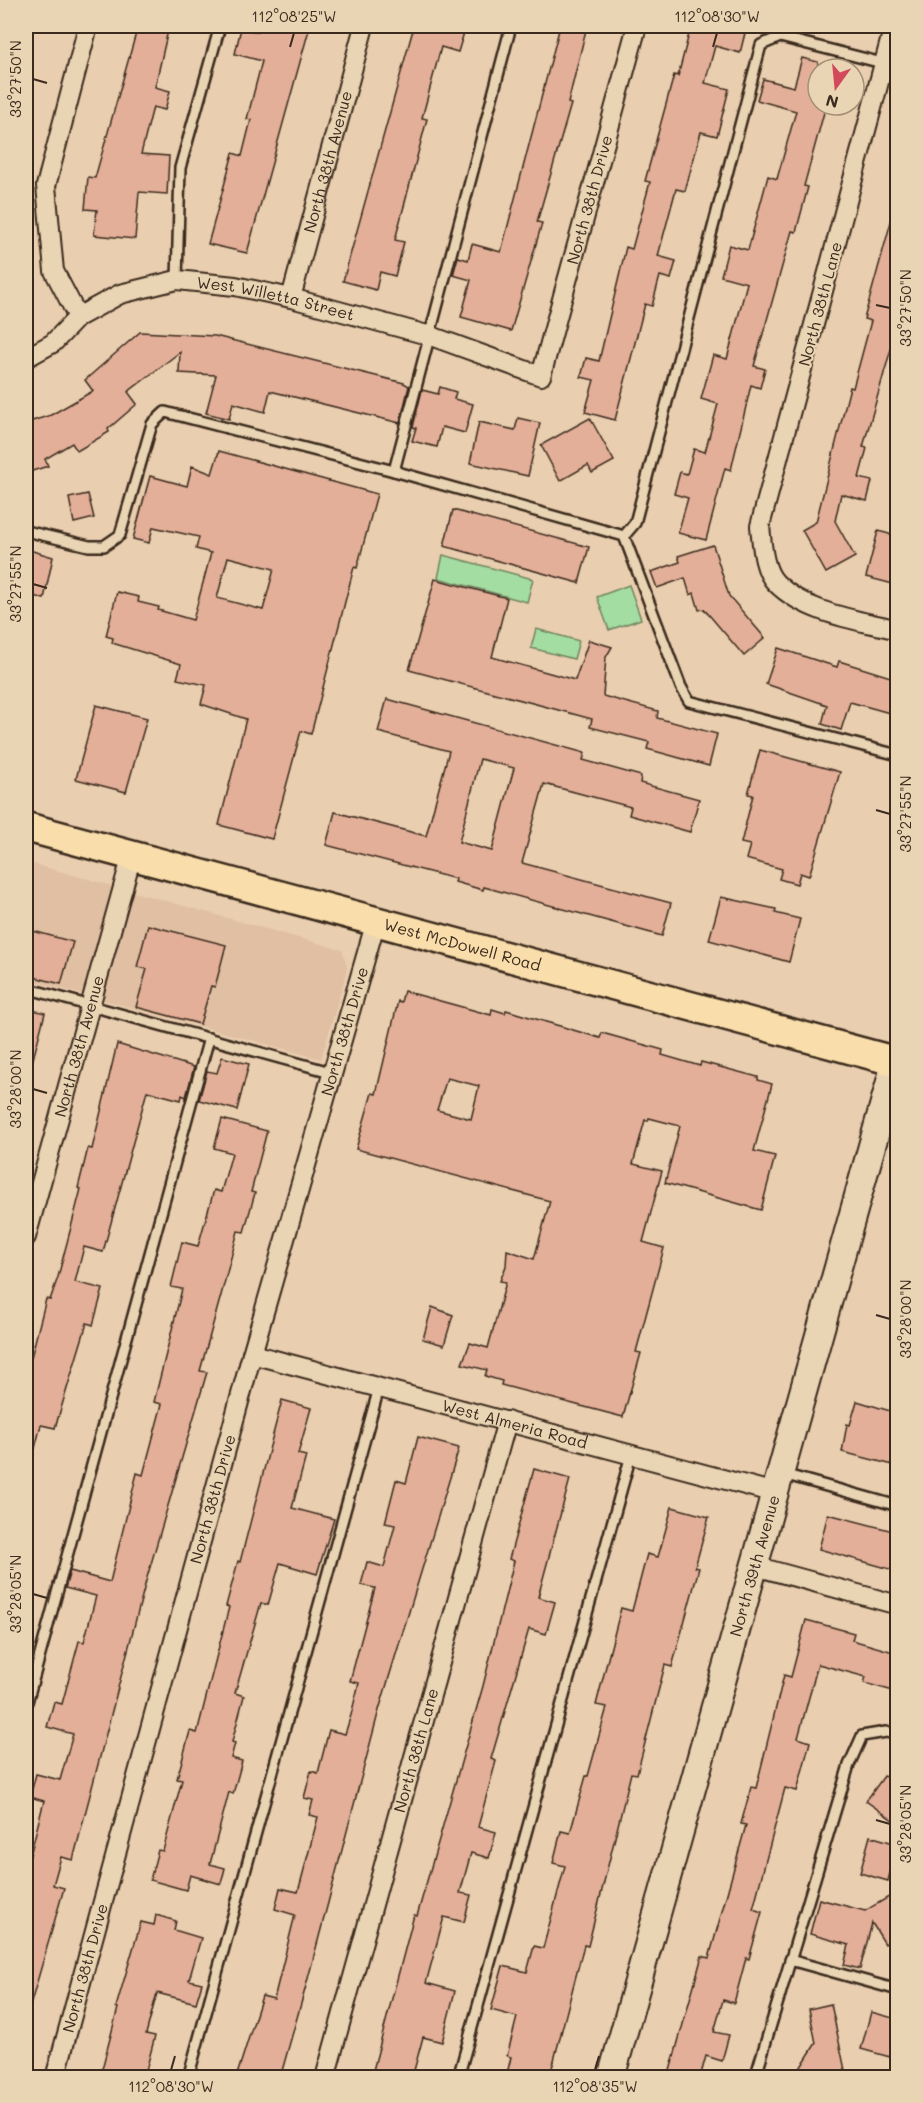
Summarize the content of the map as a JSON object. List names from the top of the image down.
{
  "streets": {
    "main road": ["West McDowell Road"],
    "street": [
      "North 38th Avenue",
      "North 38th Drive",
      "West Willetta Street",
      "North 38th Lane",
      "West Almeria Road",
      "North 39th Avenue"
    ]
  },
  "crossings": [
    ["North 38th Avenue", "West Willetta Street"],
    ["North 38th Avenue", "West McDowell Road"],
    ["North 38th Drive", "West Willetta Street"],
    ["North 38th Drive", "West McDowell Road"],
    ["North 38th Drive", "West Almeria Road"],
    ["North 38th Lane", "West Almeria Road"],
    ["West McDowell Road", "North 39th Avenue"],
    ["West Almeria Road", "North 39th Avenue"]
  ],
  "north": "bottom",
  "coordinates": [
    "112°08'25\"W",
    "112°08'30\"W",
    "33°27'50\"N",
    "33°27'55\"N",
    "33°28'00\"N",
    "33°28'05\"N",
    "112°08'35\"W"
  ]
}
